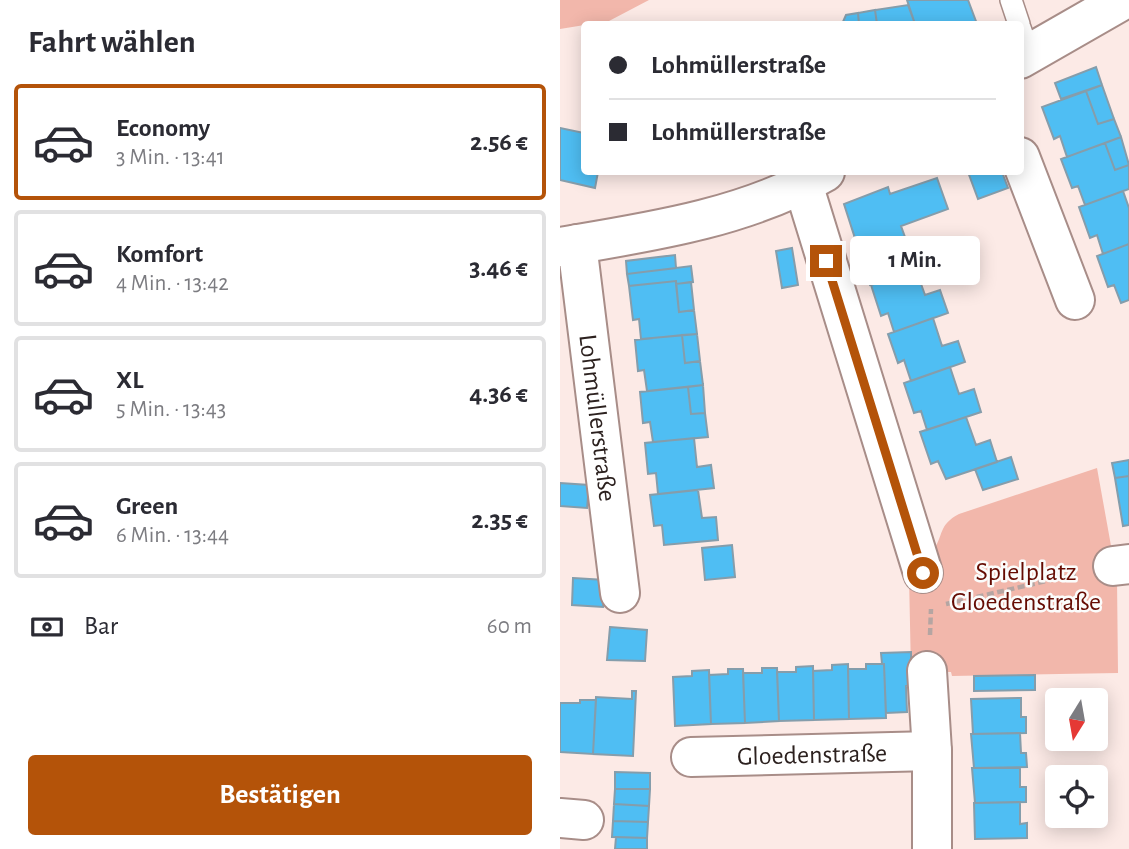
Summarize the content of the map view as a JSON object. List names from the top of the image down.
{
  "streets": {
    "street": ["Lohmüllerstraße", "Gloedenstraße"]
  },
  "parks": ["Spielplatz Gloedenstraße"],
  "north": "bottom",
  "page": {
    "heading": "Fahrt wählen",
    "banner": ["Lohmüllerstraße", "Lohmüllerstraße"],
    "list": [
      {
        "name": "Economy",
        "note": "3 Min. · 13:41",
        "value": "2.56 €"
      },
      {
        "name": "Komfort",
        "note": "4 Min. · 13:42",
        "value": "3.46 €"
      },
      {
        "name": "XL",
        "note": "5 Min. · 13:43",
        "value": "4.36 €"
      },
      {
        "name": "Green",
        "note": "6 Min. · 13:44",
        "value": "2.35 €"
      }
    ],
    "bubble": "1 Min.",
    "pay": ["Bar", "60 m"],
    "buttons": "Bestätigen"
  }
}
